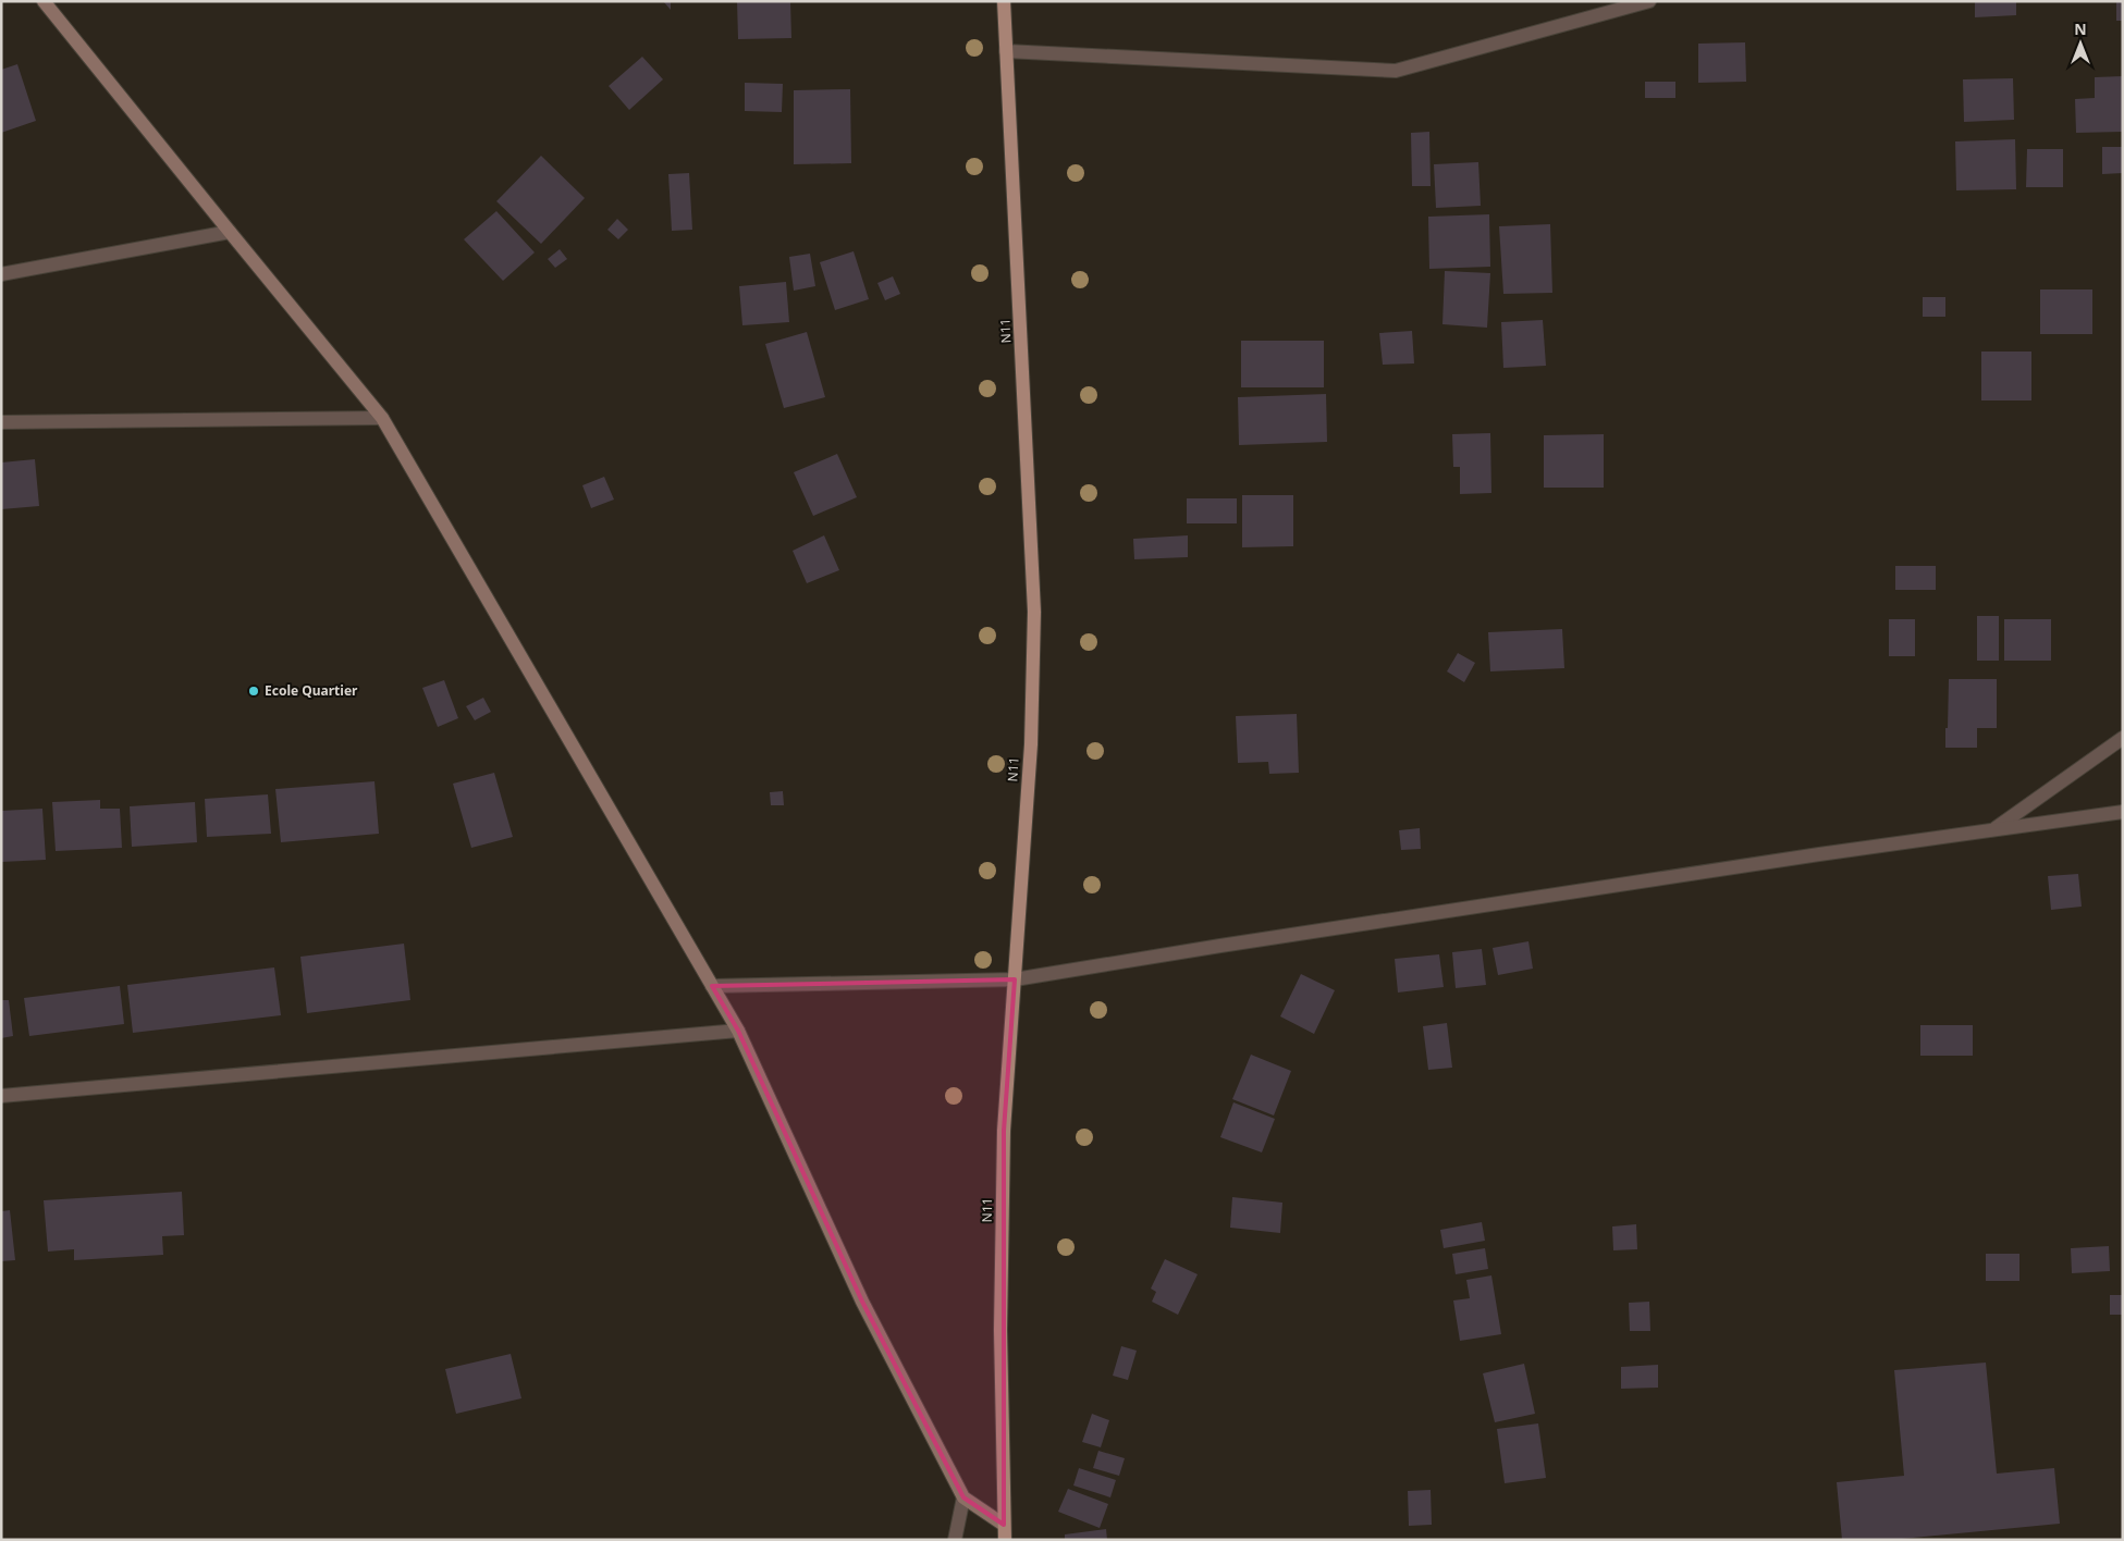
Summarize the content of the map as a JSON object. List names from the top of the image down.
{
  "streets": {
    "main road": ["N11"]
  },
  "places": ["Ecole Quartier"],
  "north": "top"
}
